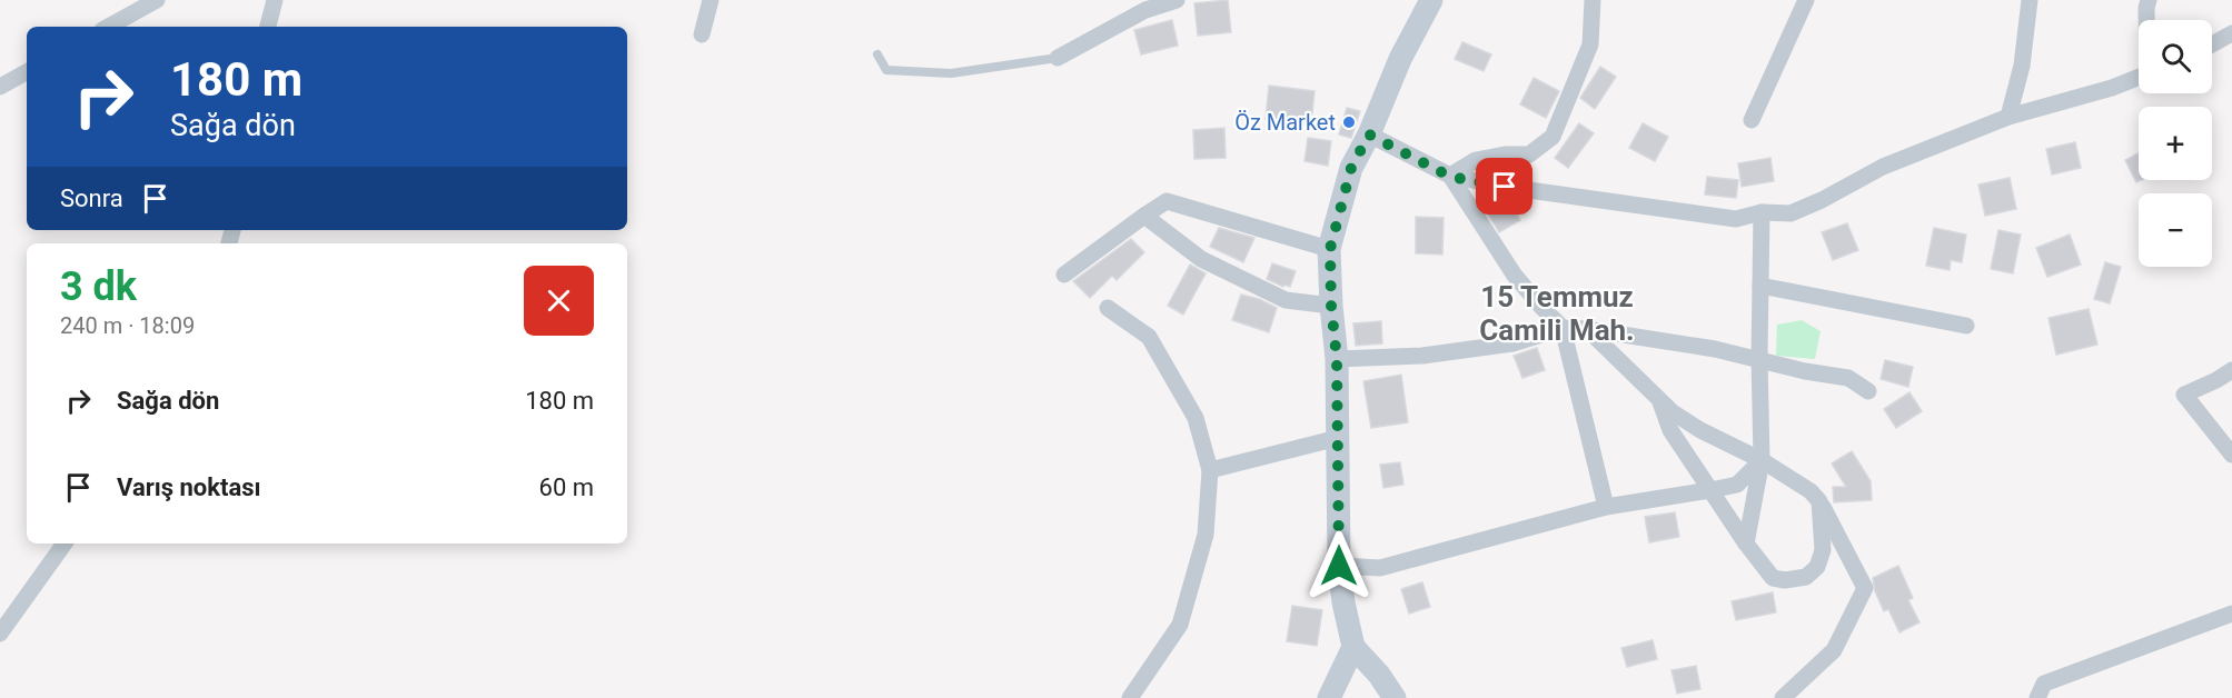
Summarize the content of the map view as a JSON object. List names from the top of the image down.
{
  "districts": ["15 Temmuz Camili Mah."],
  "places": ["Öz Market"],
  "page": {
    "map_buttons": ["+", "−"],
    "turn": ["180 m", "Sağa dön"],
    "then": "Sonra",
    "heading": ["3 dk", "240 m · 18:09"],
    "list": [
      {
        "name": "Sağa dön",
        "value": "180 m"
      },
      {
        "name": "Varış noktası",
        "value": "60 m"
      }
    ]
  }
}
